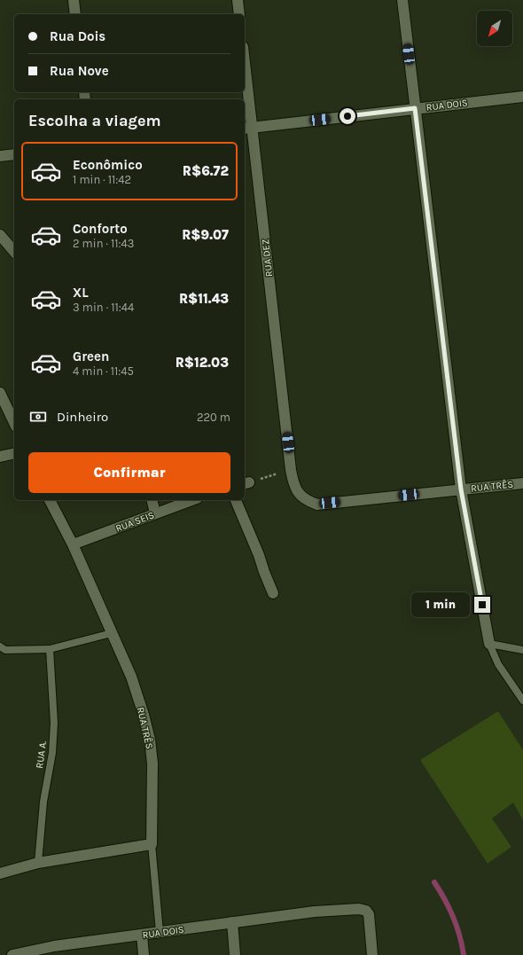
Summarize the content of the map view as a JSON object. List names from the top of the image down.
{
  "streets": {
    "street": [
      "RUA DOIS",
      "RUA DEZ",
      "RUA TRÊS",
      "RUA SEIS"
    ],
    "lane": ["RUA A."]
  },
  "crossings": [
    ["RUA DOIS", "RUA DEZ"],
    ["RUA DEZ", "RUA TRÊS"],
    ["RUA TRÊS", "RUA SEIS"]
  ],
  "north": "bottom left",
  "page": {
    "banner": ["Rua Dois", "Rua Nove"],
    "heading": "Escolha a viagem",
    "list": [
      {
        "name": "Econômico",
        "note": "1 min · 11:42",
        "value": "R$6.72"
      },
      {
        "name": "Conforto",
        "note": "2 min · 11:43",
        "value": "R$9.07"
      },
      {
        "name": "XL",
        "note": "3 min · 11:44",
        "value": "R$11.43"
      },
      {
        "name": "Green",
        "note": "4 min · 11:45",
        "value": "R$12.03"
      }
    ],
    "pay": ["Dinheiro", "220 m"],
    "buttons": "Confirmar",
    "bubble": "1 min"
  }
}
